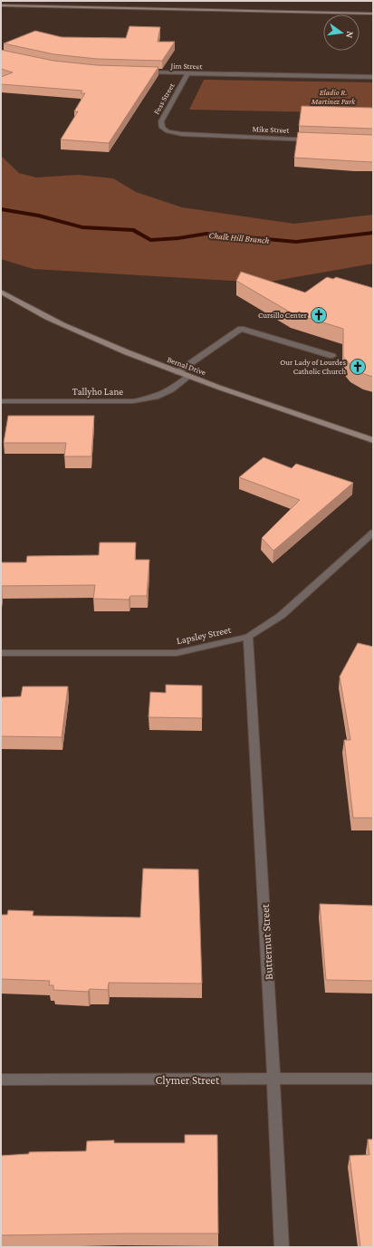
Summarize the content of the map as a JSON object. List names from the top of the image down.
{
  "streets": {
    "main road": ["Bernal Drive"],
    "street": [
      "Jim Street",
      "Fess Street",
      "Mike Street",
      "Tallyho Lane",
      "Lapsley Street",
      "Butternut Street",
      "Clymer Street"
    ]
  },
  "crossings": [
    ["Jim Street", "Fess Street"],
    ["Fess Street", "Mike Street"],
    ["Bernal Drive", "Tallyho Lane"],
    ["Lapsley Street", "Butternut Street"],
    ["Butternut Street", "Clymer Street"]
  ],
  "water": ["Chalk Hill Branch"],
  "parks": ["Eladio R. Martinez Park"],
  "places": {
    "church": ["Cursillo Center", "Our Lady of Lourdes Catholic Church"]
  },
  "north": "right"
}
